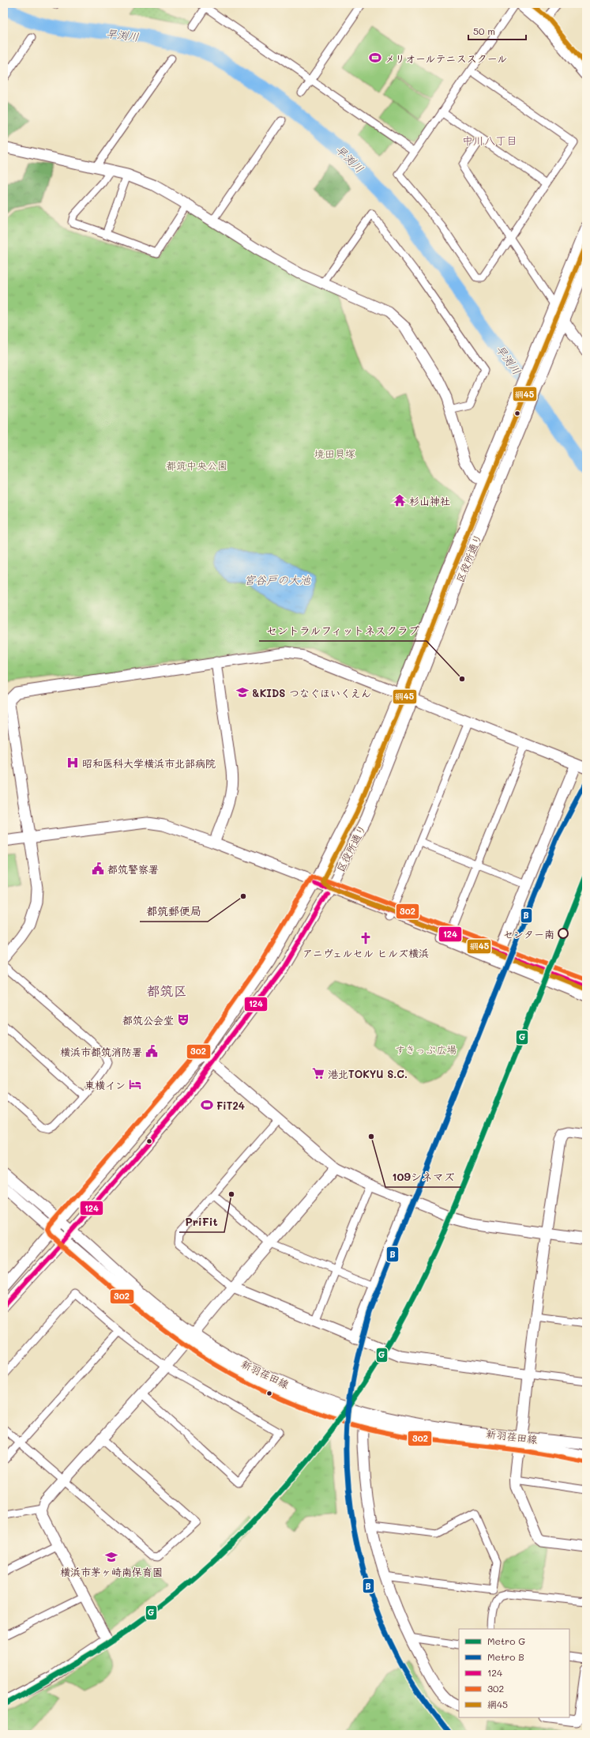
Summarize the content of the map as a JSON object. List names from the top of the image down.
{
  "streets": {
    "street": ["区役所通り", "新羽荏田線"]
  },
  "crossings": [
    ["区役所通り", "新羽荏田線"]
  ],
  "districts": ["中川八丁目", "都筑区"],
  "water": ["早渕川", "宮谷戸の大池"],
  "parks": ["境田貝塚", "都筑中央公園", "すきっぷ広場"],
  "places": {
    "sports": ["メリオールテニススクール", "FiT24"],
    "temple": ["杉山神社"],
    "other": [
      "セントラルフィットネスクラブ",
      "都筑郵便局",
      "センター南",
      "109シネマズ",
      "PriFit"
    ],
    "school or university": ["&KIDS つなぐほいくえん", "横浜市茅ヶ崎南保育園"],
    "hospital": ["昭和医科大学横浜市北部病院"],
    "public building": ["都筑警察署", "横浜市都筑消防署"],
    "church": ["アニヴェルセル ヒルズ横浜"],
    "theatre": ["都筑公会堂"],
    "supermarket": ["港北TOKYU S.C."],
    "hotel": ["東横イン"]
  },
  "lines": [
    "transit line 綱45",
    "metro line B",
    "metro line G",
    "transit line 302",
    "transit line 124"
  ],
  "legend": [
    "Metro G",
    "Metro B",
    "124",
    "302",
    "綱45"
  ],
  "scale_bar": "50 m"
}
